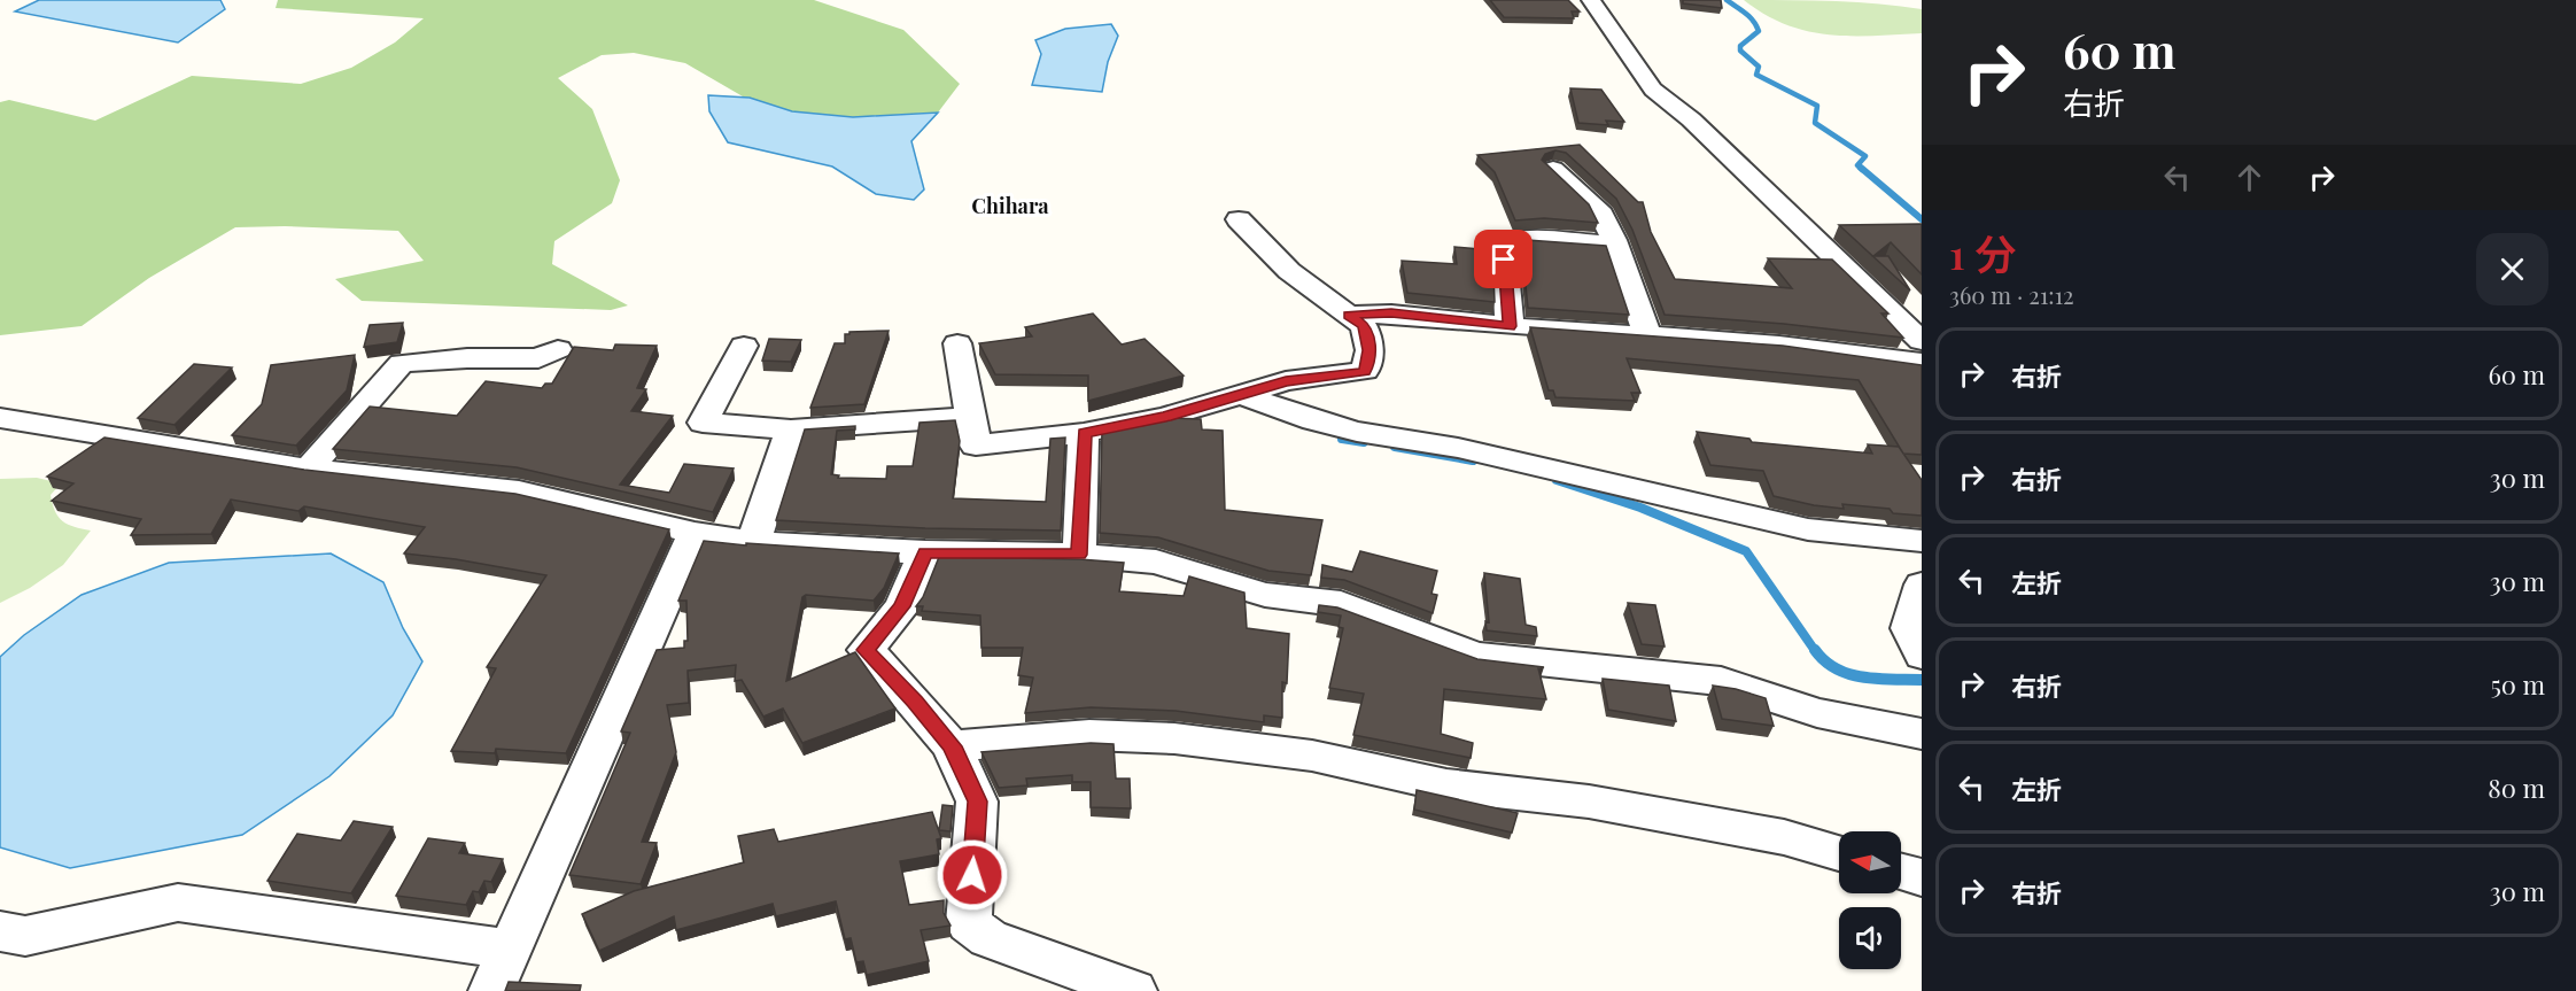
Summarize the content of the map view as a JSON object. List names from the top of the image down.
{
  "districts": ["Chihara"],
  "north": "left",
  "page": {
    "turn": ["60 m", "右折"],
    "heading": ["1 分", "360 m · 21:12"],
    "list": [
      {
        "name": "右折",
        "value": "60 m"
      },
      {
        "name": "右折",
        "value": "30 m"
      },
      {
        "name": "左折",
        "value": "30 m"
      },
      {
        "name": "右折",
        "value": "50 m"
      },
      {
        "name": "左折",
        "value": "80 m"
      },
      {
        "name": "右折",
        "value": "30 m"
      }
    ]
  }
}
